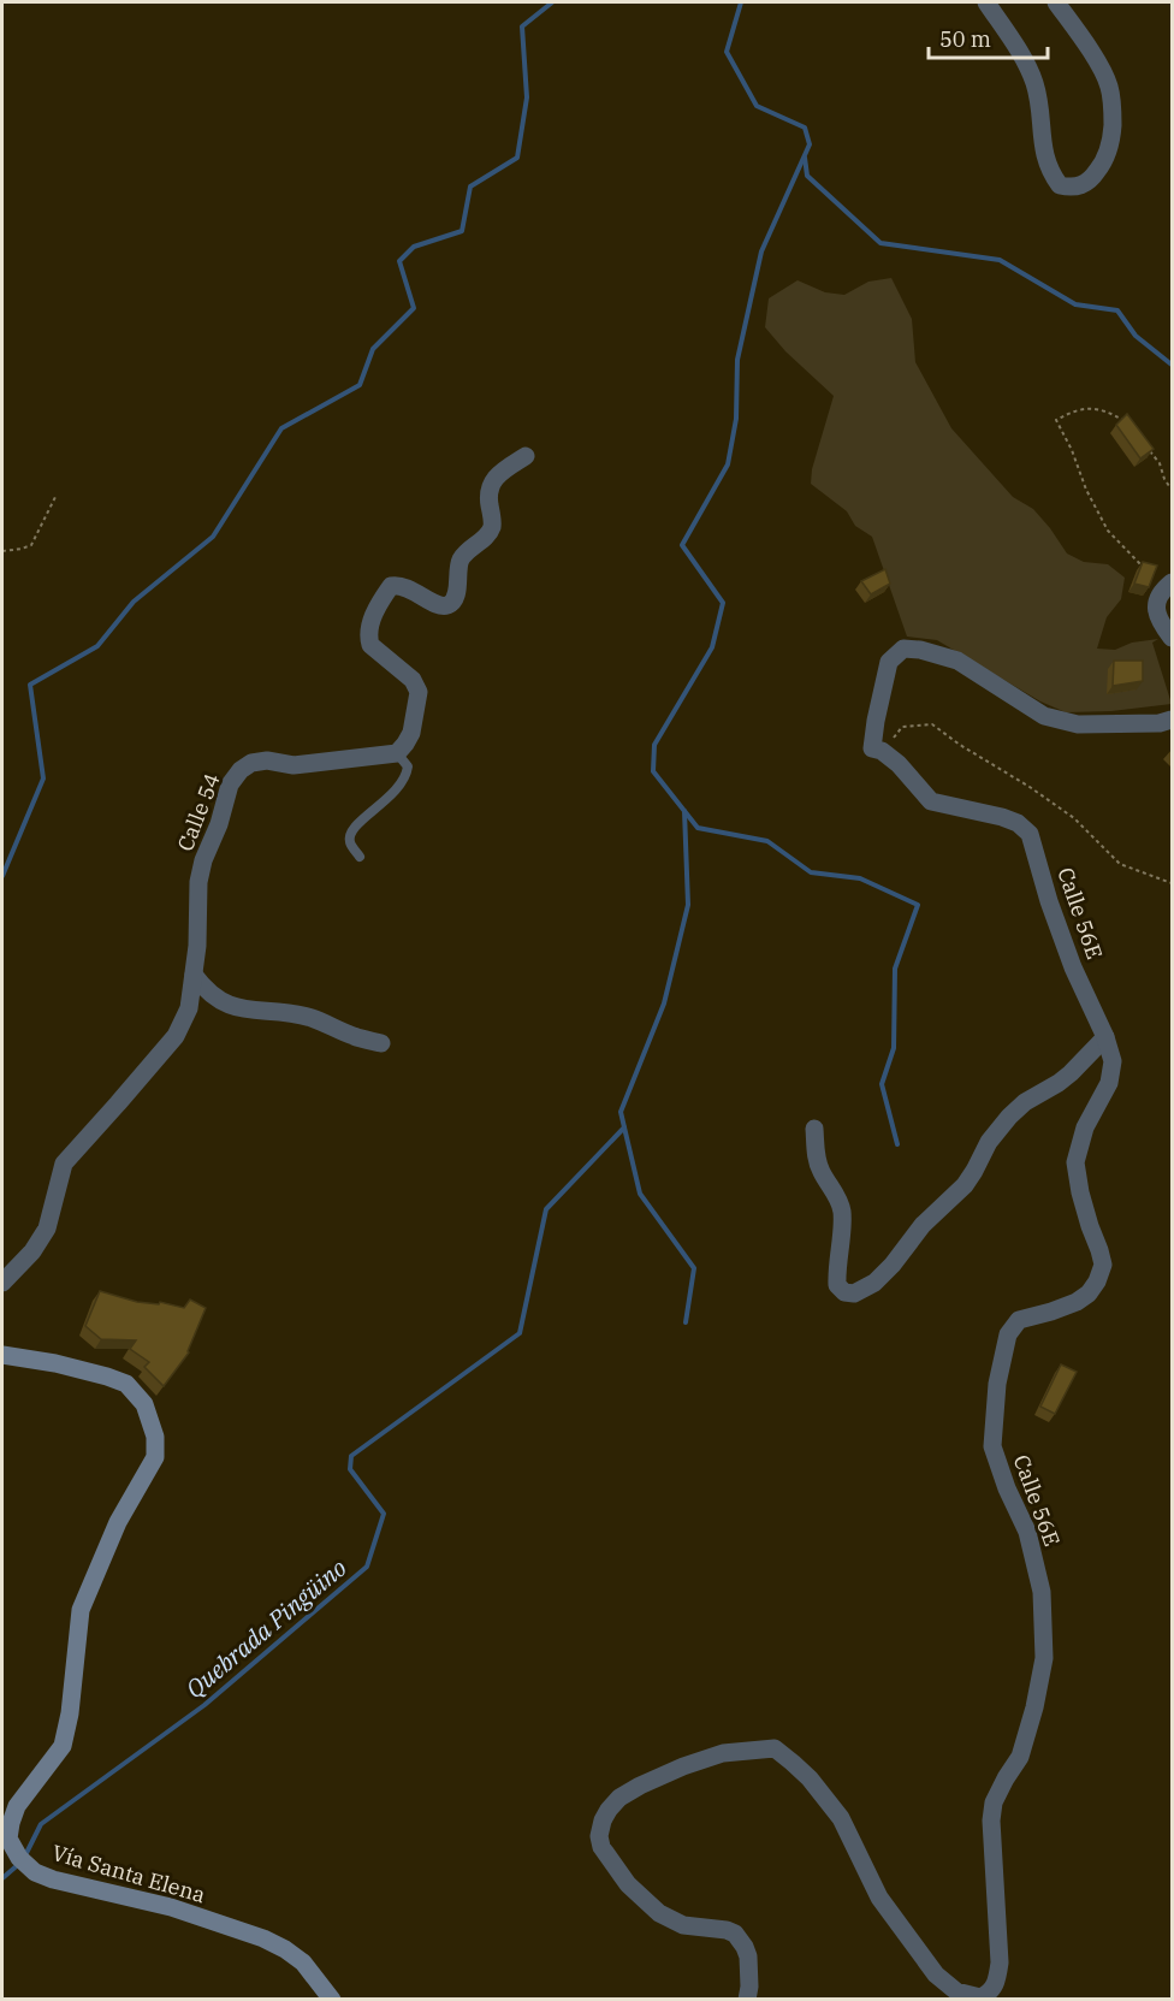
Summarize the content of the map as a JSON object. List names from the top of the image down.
{
  "streets": {
    "main road": ["Vía Santa Elena"],
    "street": ["Calle 54", "Calle 56E"]
  },
  "water": ["Quebrada Pingüino"],
  "scale_bar": "50 m"
}
